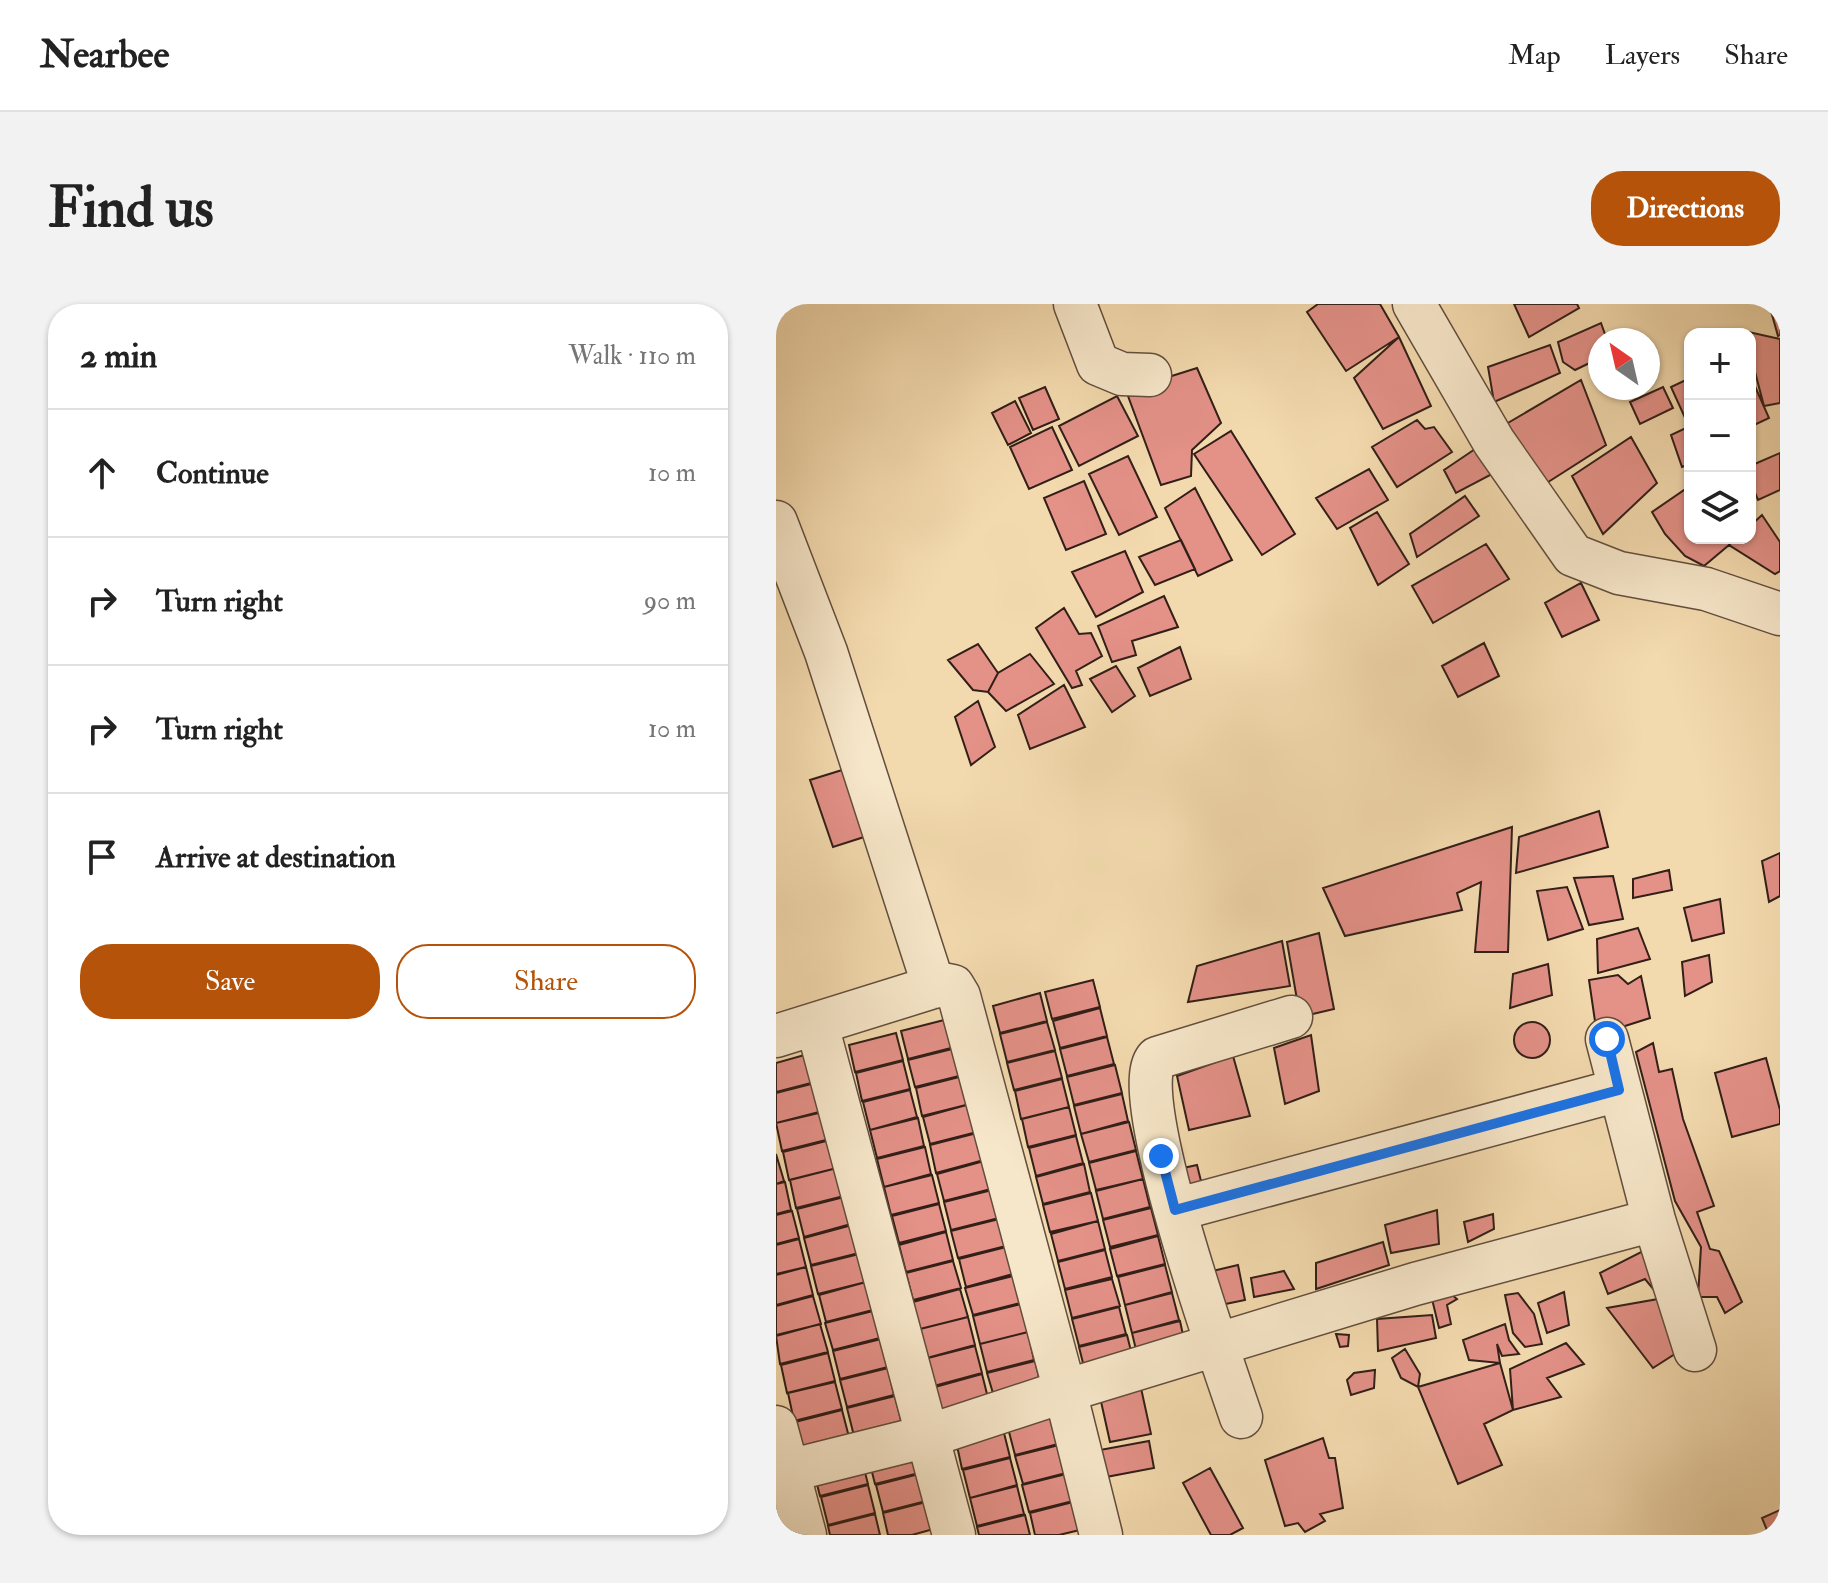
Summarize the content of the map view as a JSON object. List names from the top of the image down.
{
  "north": "top left",
  "page": {
    "header": "Nearbee",
    "nav": ["Map", "Layers", "Share"],
    "buttons": [
      "Directions",
      ["Save", "Share"]
    ],
    "title": "Find us",
    "heading": ["2 min", "Walk · 110 m"],
    "map_buttons": ["+", "−"],
    "list": [
      ["Continue", "10 m"],
      ["Turn right", "90 m"],
      ["Turn right", "10 m"],
      "Arrive at destination"
    ]
  }
}
